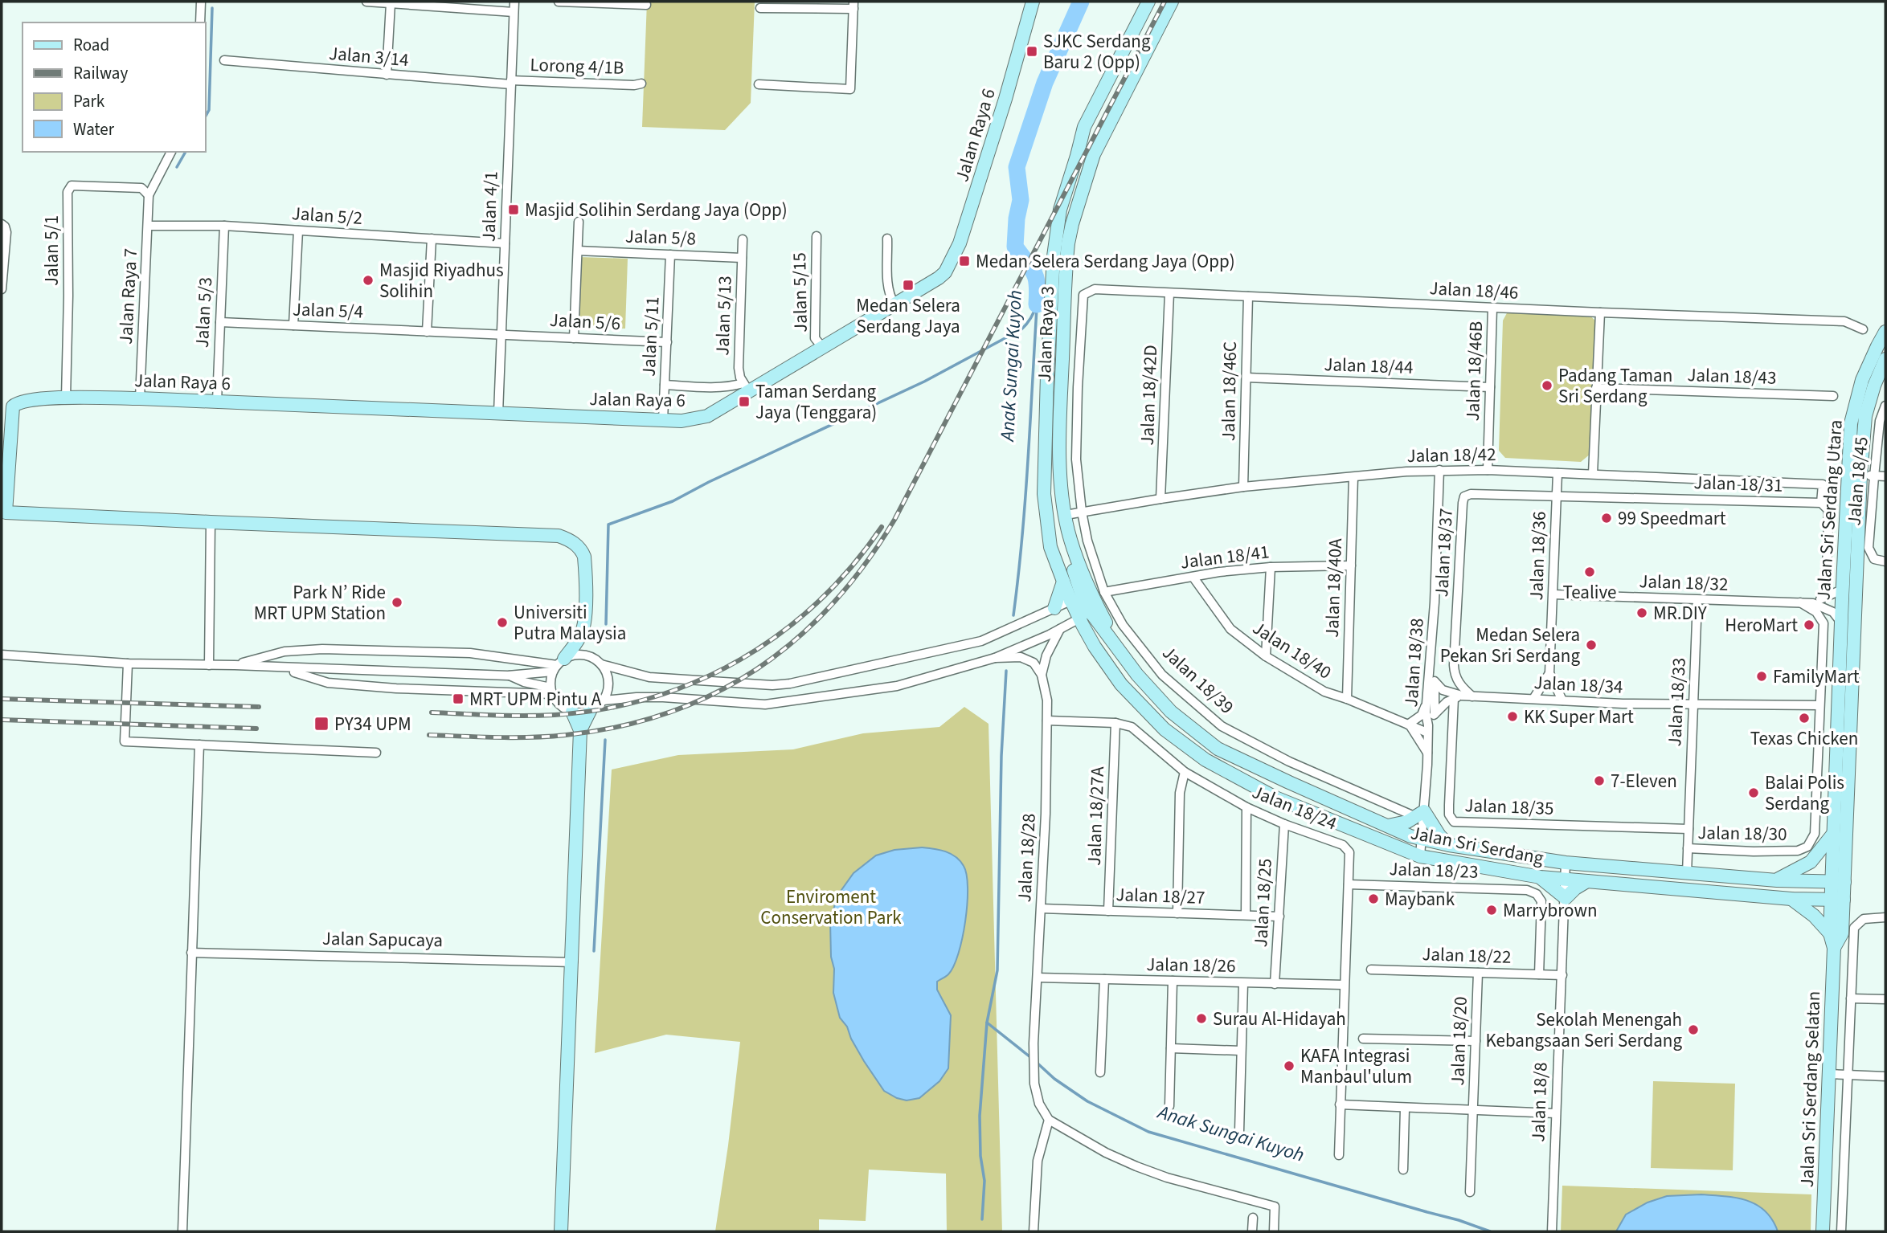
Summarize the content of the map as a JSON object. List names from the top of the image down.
{
  "streets": {
    "street": [
      "Jalan 3/14",
      "Lorong 4/1B",
      "Jalan Raya 6",
      "Jalan 4/1",
      "Jalan 5/2",
      "Jalan 5/8",
      "Jalan 5/1",
      "Jalan 18/46",
      "Jalan 5/15",
      "Jalan Raya 7",
      "Jalan 5/4",
      "Jalan 5/3",
      "Jalan 5/13",
      "Jalan 5/6",
      "Jalan Raya 3",
      "Jalan 5/11",
      "Jalan 18/44",
      "Jalan 18/46B",
      "Jalan 18/43",
      "Jalan 18/46C",
      "Jalan 18/42D",
      "Jalan 18/42",
      "Jalan 18/45",
      "Jalan 18/31",
      "Jalan Sri Serdang Utara",
      "Jalan 18/37",
      "Jalan 18/36",
      "Jalan 18/41",
      "Jalan 18/32",
      "Jalan 18/40A",
      "Jalan 18/40",
      "Jalan 18/38",
      "Jalan 18/39",
      "Jalan 18/34",
      "Jalan 18/33",
      "Jalan 18/35",
      "Jalan 18/24",
      "Jalan 18/27A",
      "Jalan 18/30",
      "Jalan Sri Serdang",
      "Jalan 18/28",
      "Jalan 18/23",
      "Jalan 18/27",
      "Jalan 18/25",
      "Jalan Sapucaya",
      "Jalan 18/22",
      "Jalan 18/26",
      "Jalan 18/20",
      "Jalan Sri Serdang Selatan",
      "Jalan 18/8"
    ]
  },
  "crossings": [
    ["Jalan 3/14", "Lorong 4/1B"],
    ["Jalan 3/14", "Jalan 4/1"],
    ["Lorong 4/1B", "Jalan 4/1"],
    ["Jalan Raya 6", "Jalan 4/1"],
    ["Jalan Raya 6", "Jalan 5/1"],
    ["Jalan Raya 6", "Jalan 5/15"],
    ["Jalan Raya 6", "Jalan Raya 7"],
    ["Jalan Raya 6", "Jalan 5/3"],
    ["Jalan Raya 6", "Jalan 5/13"],
    ["Jalan Raya 6", "Jalan 5/11"],
    ["Jalan 4/1", "Jalan 5/2"],
    ["Jalan 4/1", "Jalan 5/4"],
    ["Jalan 4/1", "Jalan 5/6"],
    ["Jalan 5/2", "Jalan Raya 7"],
    ["Jalan 5/2", "Jalan 5/3"],
    ["Jalan 5/8", "Jalan 5/13"],
    ["Jalan 5/8", "Jalan 5/11"],
    ["Jalan 5/1", "Jalan Raya 7"],
    ["Jalan 18/46", "Jalan 18/46B"],
    ["Jalan 18/46", "Jalan 18/46C"],
    ["Jalan 18/46", "Jalan 18/42D"],
    ["Jalan 18/46", "Jalan 18/39"],
    ["Jalan 5/4", "Jalan 5/3"],
    ["Jalan 5/4", "Jalan 5/6"],
    ["Jalan 5/6", "Jalan 5/11"],
    ["Jalan Raya 3", "Jalan 18/42"],
    ["Jalan Raya 3", "Jalan Sri Serdang"],
    ["Jalan 18/44", "Jalan 18/46B"],
    ["Jalan 18/44", "Jalan 18/46C"],
    ["Jalan 18/46B", "Jalan 18/42"],
    ["Jalan 18/46C", "Jalan 18/42"],
    ["Jalan 18/42D", "Jalan 18/42"],
    ["Jalan 18/42", "Jalan 18/31"],
    ["Jalan 18/42", "Jalan 18/36"],
    ["Jalan 18/42", "Jalan 18/40A"],
    ["Jalan 18/42", "Jalan 18/38"],
    ["Jalan 18/42", "Jalan 18/39"],
    ["Jalan 18/45", "Jalan Sri Serdang Utara"],
    ["Jalan 18/31", "Jalan 18/37"],
    ["Jalan 18/31", "Jalan 18/36"],
    ["Jalan Sri Serdang Utara", "Jalan Sri Serdang"],
    ["Jalan Sri Serdang Utara", "Jalan Sri Serdang Selatan"],
    ["Jalan 18/37", "Jalan 18/36"],
    ["Jalan 18/37", "Jalan 18/34"],
    ["Jalan 18/36", "Jalan 18/32"],
    ["Jalan 18/36", "Jalan 18/34"],
    ["Jalan 18/41", "Jalan 18/40A"],
    ["Jalan 18/41", "Jalan 18/40"],
    ["Jalan 18/41", "Jalan 18/39"],
    ["Jalan 18/32", "Jalan 18/33"],
    ["Jalan 18/32", "Jalan 18/30"],
    ["Jalan 18/40A", "Jalan 18/40"],
    ["Jalan 18/40", "Jalan 18/38"],
    ["Jalan 18/38", "Jalan 18/39"],
    ["Jalan 18/38", "Jalan Sri Serdang"],
    ["Jalan 18/34", "Jalan 18/33"],
    ["Jalan 18/34", "Jalan 18/35"],
    ["Jalan 18/34", "Jalan 18/30"],
    ["Jalan 18/33", "Jalan 18/35"],
    ["Jalan 18/33", "Jalan 18/30"],
    ["Jalan 18/33", "Jalan Sri Serdang"],
    ["Jalan 18/24", "Jalan 18/27A"],
    ["Jalan 18/24", "Jalan 18/28"],
    ["Jalan 18/24", "Jalan 18/23"],
    ["Jalan 18/24", "Jalan 18/25"],
    ["Jalan 18/24", "Jalan 18/26"],
    ["Jalan 18/27A", "Jalan 18/27"],
    ["Jalan Sri Serdang", "Jalan Sri Serdang Selatan"],
    ["Jalan Sri Serdang", "Jalan 18/8"],
    ["Jalan 18/28", "Jalan 18/27"],
    ["Jalan 18/28", "Jalan 18/26"],
    ["Jalan 18/23", "Jalan 18/22"],
    ["Jalan 18/27", "Jalan 18/25"],
    ["Jalan 18/25", "Jalan 18/26"],
    ["Jalan 18/22", "Jalan 18/20"],
    ["Jalan 18/22", "Jalan 18/8"]
  ],
  "water": ["Anak Sungai Kuyoh"],
  "parks": ["Enviroment Conservation Park"],
  "places": {
    "transit": [
      "SJKC Serdang Baru 2 (Opp)",
      "Masjid Solihin Serdang Jaya (Opp)",
      "Medan Selera Serdang Jaya (Opp)",
      "Medan Selera Serdang Jaya",
      "Taman Serdang Jaya (Tenggara)",
      "MRT UPM Pintu A",
      "PY34 UPM"
    ],
    "other": [
      "Masjid Riyadhus Solihin",
      "Padang Taman Sri Serdang",
      "99 Speedmart",
      "Tealive",
      "Park N’ Ride MRT UPM Station",
      "MR.DIY",
      "Universiti Putra Malaysia",
      "HeroMart",
      "Medan Selera Pekan Sri Serdang",
      "FamilyMart",
      "KK Super Mart",
      "Texas Chicken",
      "7-Eleven",
      "Balai Polis Serdang",
      "Maybank",
      "Marrybrown",
      "Surau Al-Hidayah",
      "Sekolah Menengah Kebangsaan Seri Serdang",
      "KAFA Integrasi Manbaul'ulum"
    ]
  },
  "legend": [
    "Road",
    "Railway",
    "Park",
    "Water"
  ]
}
